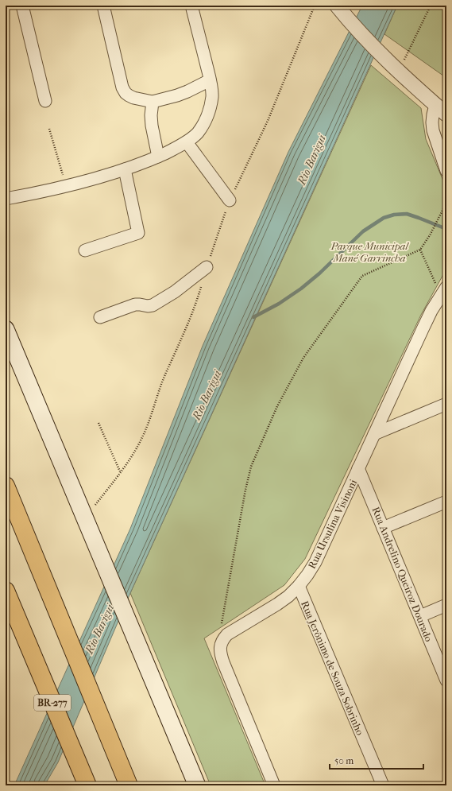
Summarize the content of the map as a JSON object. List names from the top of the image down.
{
  "streets": {
    "highway": ["BR-277"],
    "street": ["Rua Ursulina Visinoni", "Rua Andrelino Queiroz Dourado", "Rua Jerônimo de Souza Sobrinho"]
  },
  "crossings": [
    ["Rua Ursulina Visinoni", "Rua Andrelino Queiroz Dourado"],
    ["Rua Ursulina Visinoni", "Rua Jerônimo de Souza Sobrinho"]
  ],
  "water": ["Rio Barigui"],
  "parks": ["Parque Municipal Mané Garrincha"],
  "scale_bar": "50 m"
}
